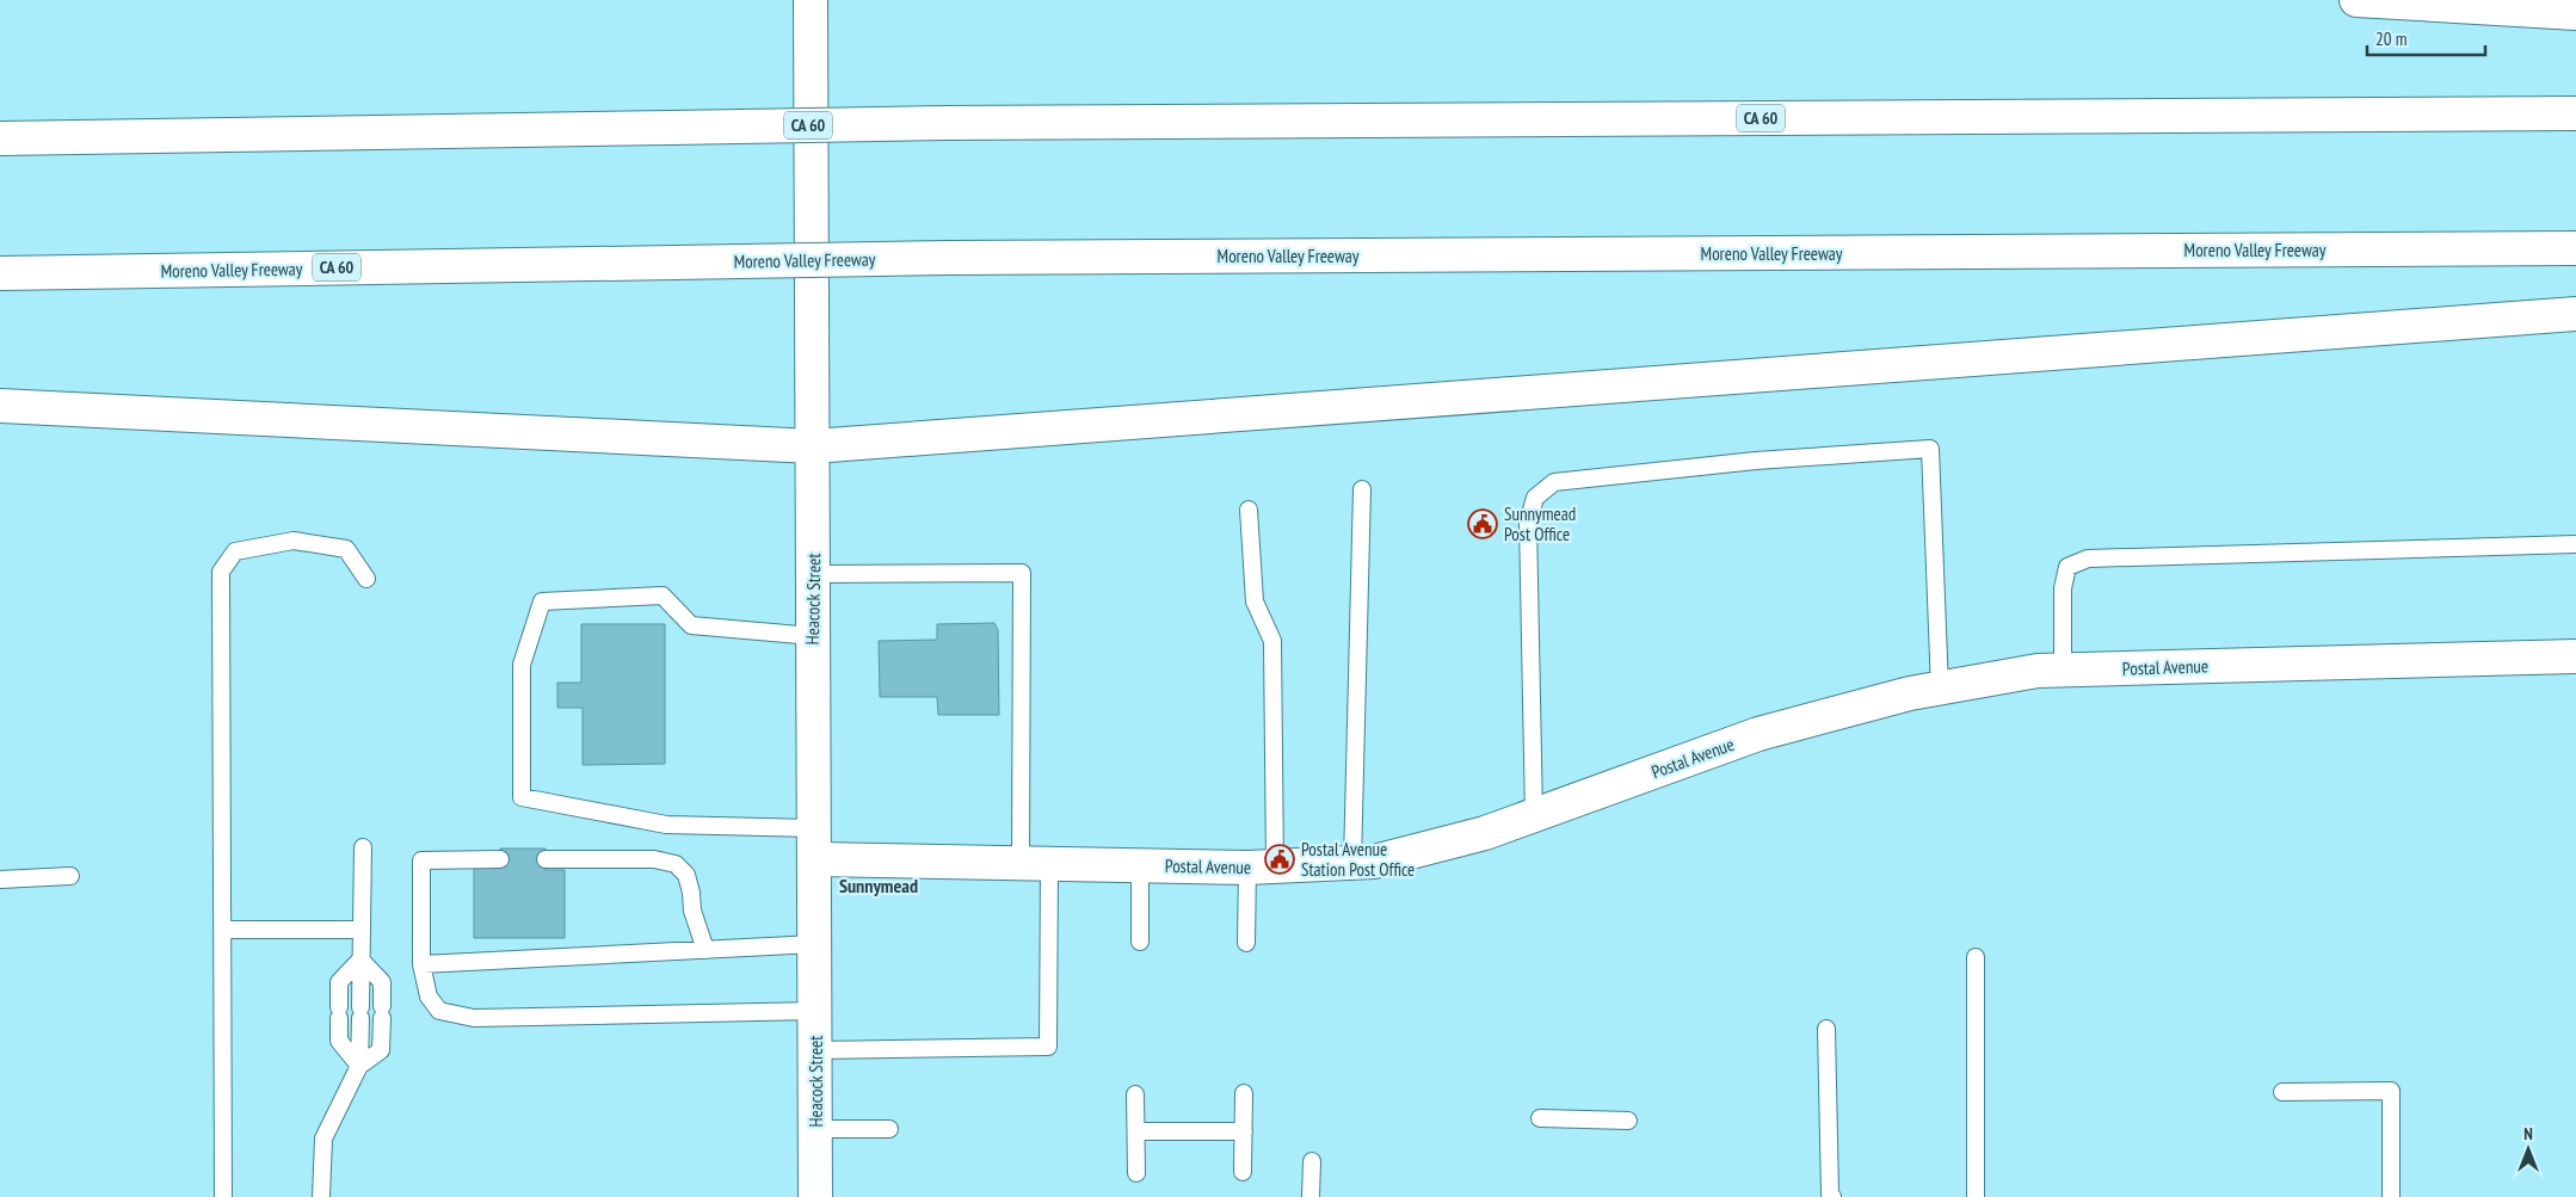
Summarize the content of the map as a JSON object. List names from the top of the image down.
{
  "streets": {
    "main road": [
      "CA 60",
      "Moreno Valley Freeway",
      "Heacock Street",
      "Postal Avenue"
    ]
  },
  "crossings": [
    ["Heacock Street", "Postal Avenue"]
  ],
  "districts": ["Sunnymead"],
  "places": {
    "public building": ["Sunnymead Post Office", "Postal Avenue Station Post Office"]
  },
  "scale_bar": "20 m",
  "north": "top"
}
